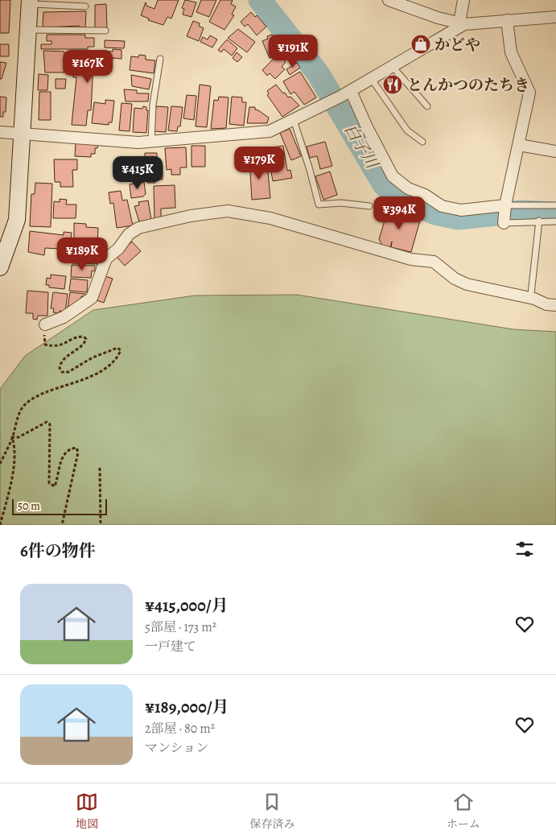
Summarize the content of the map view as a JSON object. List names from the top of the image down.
{
  "water": ["白子川"],
  "places": {
    "shop": ["かどや"],
    "restaurant": ["とんかつのたちき"]
  },
  "scale_bar": "50 m",
  "page": {
    "price": [
      "¥191K",
      "¥167K",
      "¥179K",
      "¥415K",
      "¥394K",
      "¥189K"
    ],
    "scale": "50 m",
    "heading": "6件の物件",
    "list": [
      {
        "name": "¥415,000/月",
        "note": "5部屋 · 173 m² · 一戸建て"
      },
      {
        "name": "¥189,000/月",
        "note": "2部屋 · 80 m² · マンション"
      }
    ],
    "tabs": ["地図", "保存済み", "ホーム"]
  }
}
